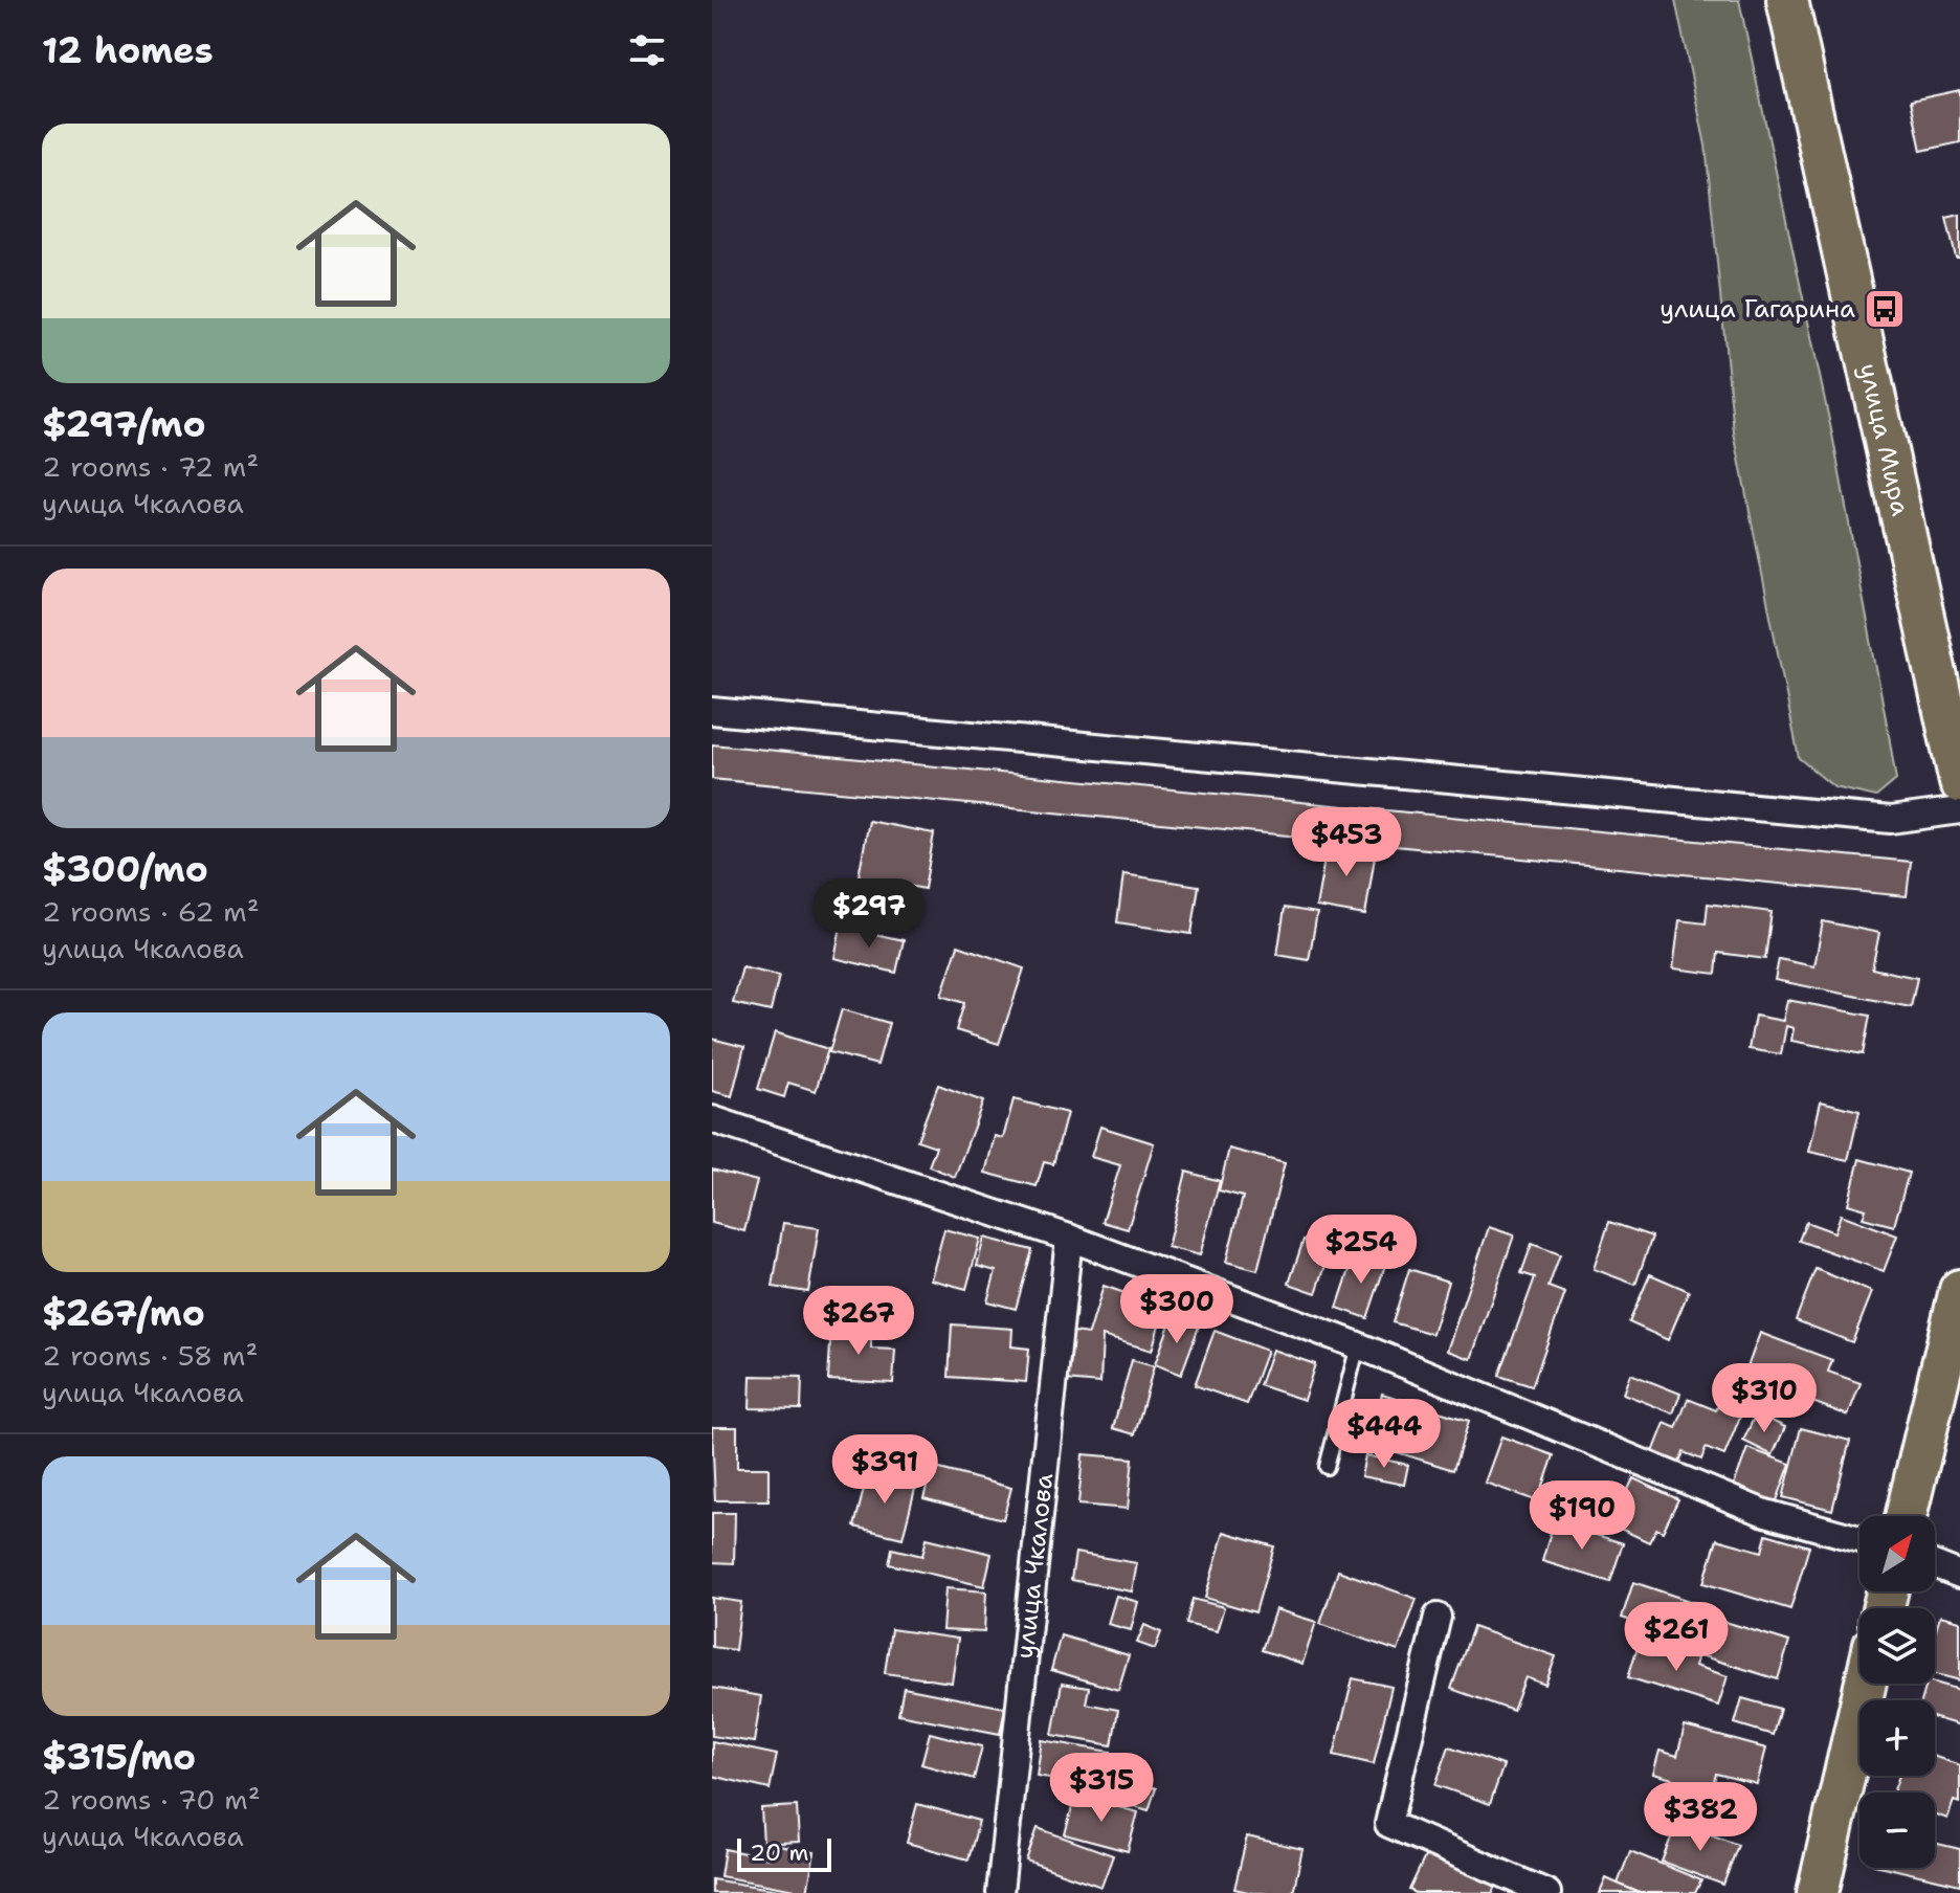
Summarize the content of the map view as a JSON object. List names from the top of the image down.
{
  "streets": {
    "main road": ["улица Мира"],
    "street": ["улица Чкалова"]
  },
  "places": {
    "bus stop": ["улица Гагарина"]
  },
  "scale_bar": "20 m",
  "north": "top right",
  "page": {
    "heading": "12 homes",
    "list": [
      {
        "name": "$297/mo",
        "note": "2 rooms · 72 m² · улица Чкалова"
      },
      {
        "name": "$300/mo",
        "note": "2 rooms · 62 m² · улица Чкалова"
      },
      {
        "name": "$267/mo",
        "note": "2 rooms · 58 m² · улица Чкалова"
      },
      {
        "name": "$315/mo",
        "note": "2 rooms · 70 m² · улица Чкалова"
      }
    ],
    "price": [
      "$453",
      "$297",
      "$254",
      "$300",
      "$267",
      "$310",
      "$444",
      "$391",
      "$190",
      "$261",
      "$315",
      "$382"
    ],
    "map_buttons": ["+", "−"],
    "scale": "20 m"
  }
}
